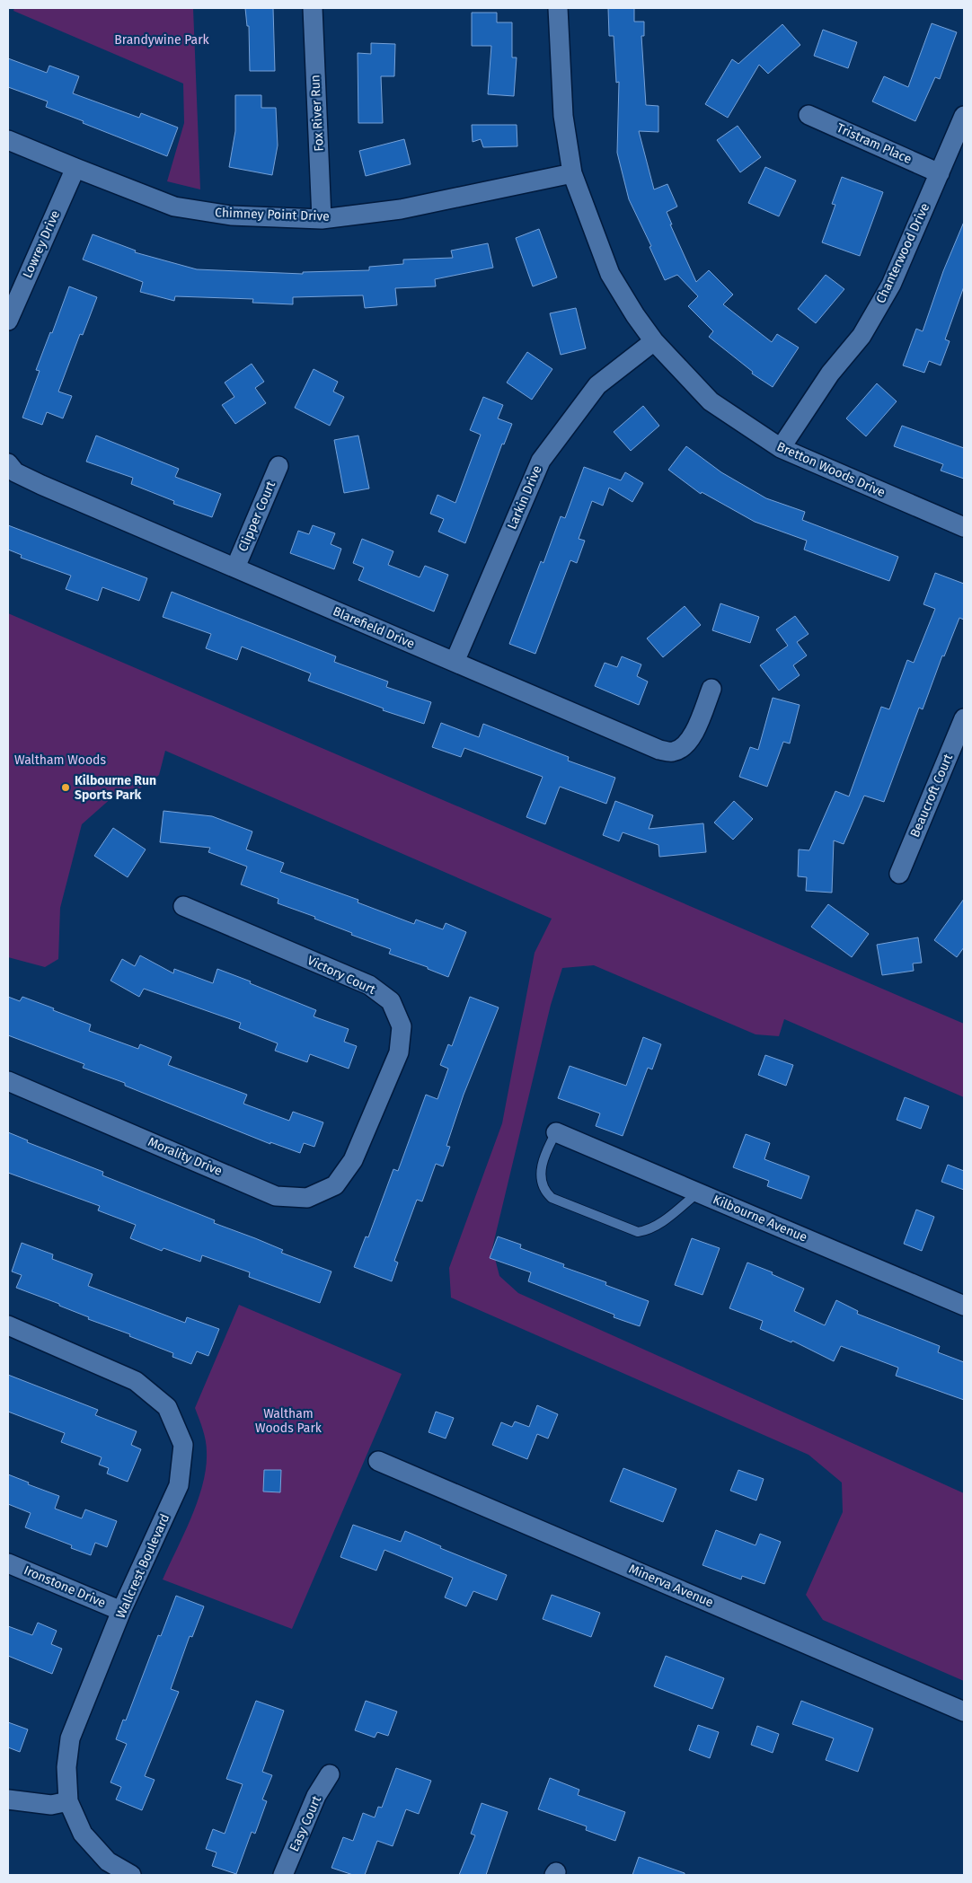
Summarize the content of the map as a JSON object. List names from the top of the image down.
{
  "streets": {
    "street": [
      "Fox River Run",
      "Tristram Place",
      "Chimney Point Drive",
      "Lowrey Drive",
      "Chanterwood Drive",
      "Bretton Woods Drive",
      "Larkin Drive",
      "Clipper Court",
      "Blarefield Drive",
      "Beaucroft Court",
      "Victory Court",
      "Morality Drive",
      "Kilbourne Avenue",
      "Wallcrest Boulevard",
      "Minerva Avenue",
      "Ironstone Drive",
      "Easy Court"
    ]
  },
  "crossings": [
    ["Fox River Run", "Chimney Point Drive"],
    ["Tristram Place", "Chanterwood Drive"],
    ["Chimney Point Drive", "Lowrey Drive"],
    ["Chimney Point Drive", "Bretton Woods Drive"],
    ["Chanterwood Drive", "Bretton Woods Drive"],
    ["Bretton Woods Drive", "Larkin Drive"],
    ["Larkin Drive", "Blarefield Drive"],
    ["Clipper Court", "Blarefield Drive"],
    ["Victory Court", "Morality Drive"],
    ["Wallcrest Boulevard", "Ironstone Drive"]
  ],
  "parks": ["Brandywine Park", "Waltham Woods", "Waltham Woods Park"],
  "places": ["Kilbourne Run Sports Park"]
}
